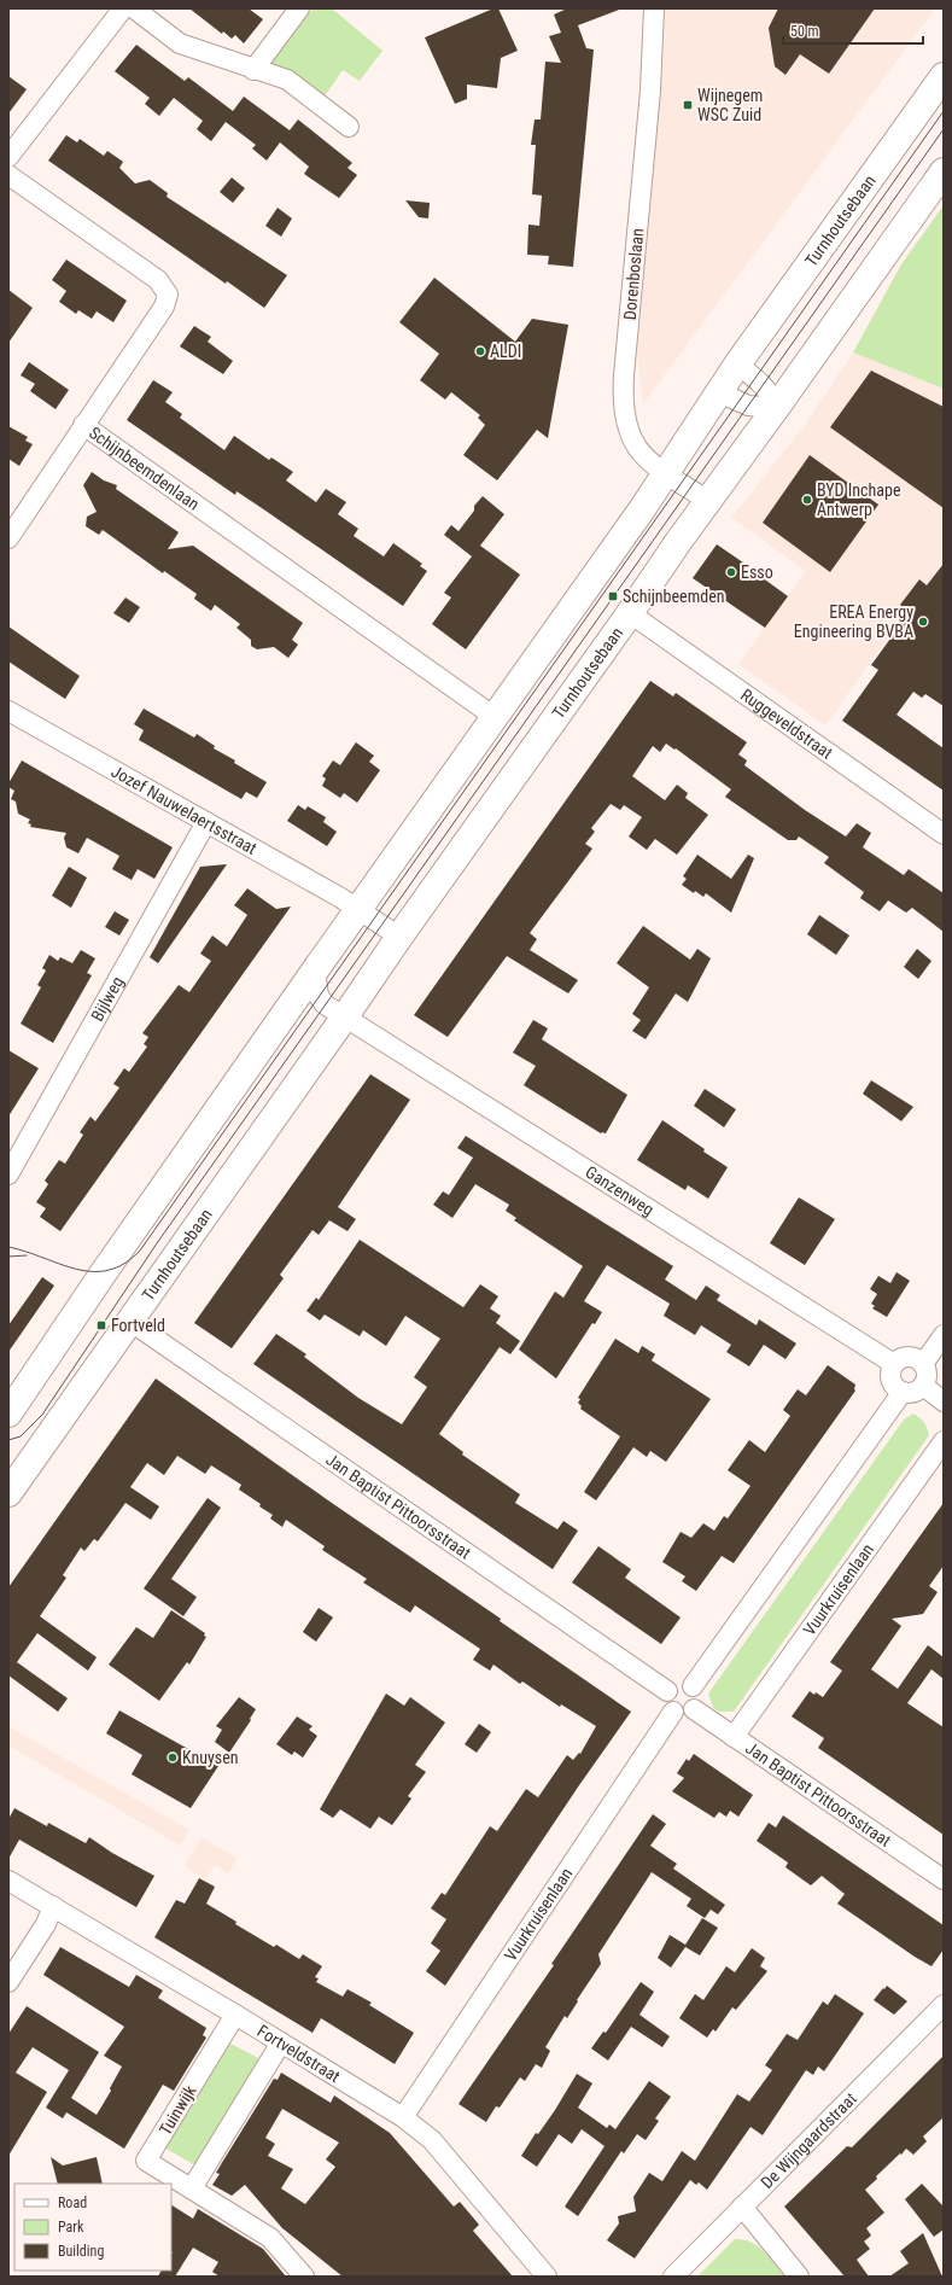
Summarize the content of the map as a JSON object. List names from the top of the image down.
{
  "streets": {
    "main road": ["Turnhoutsebaan"],
    "street": [
      "Dorenboslaan",
      "Schijnbeemdenlaan",
      "Ruggeveldstraat",
      "Jozef Nauwelaertsstraat",
      "Bijlweg",
      "Ganzenweg",
      "Jan Baptist Pittoorsstraat",
      "Vuurkruisenlaan",
      "Fortveldstraat",
      "Tuinwijk",
      "De Wijngaardstraat"
    ]
  },
  "crossings": [
    ["Turnhoutsebaan", "Dorenboslaan"],
    ["Turnhoutsebaan", "Schijnbeemdenlaan"],
    ["Turnhoutsebaan", "Ruggeveldstraat"],
    ["Turnhoutsebaan", "Jozef Nauwelaertsstraat"],
    ["Turnhoutsebaan", "Ganzenweg"],
    ["Turnhoutsebaan", "Jan Baptist Pittoorsstraat"],
    ["Jozef Nauwelaertsstraat", "Bijlweg"],
    ["Jan Baptist Pittoorsstraat", "Vuurkruisenlaan"],
    ["Vuurkruisenlaan", "Fortveldstraat"],
    ["Fortveldstraat", "Tuinwijk"]
  ],
  "places": {
    "transit": ["Wijnegem WSC Zuid", "Schijnbeemden", "Fortveld"],
    "other": [
      "ALDI",
      "BYD Inchape Antwerp",
      "Esso",
      "EREA Energy Engineering BVBA",
      "Knuysen"
    ]
  },
  "legend": ["Road", "Park", "Building"],
  "scale_bar": "50 m"
}
